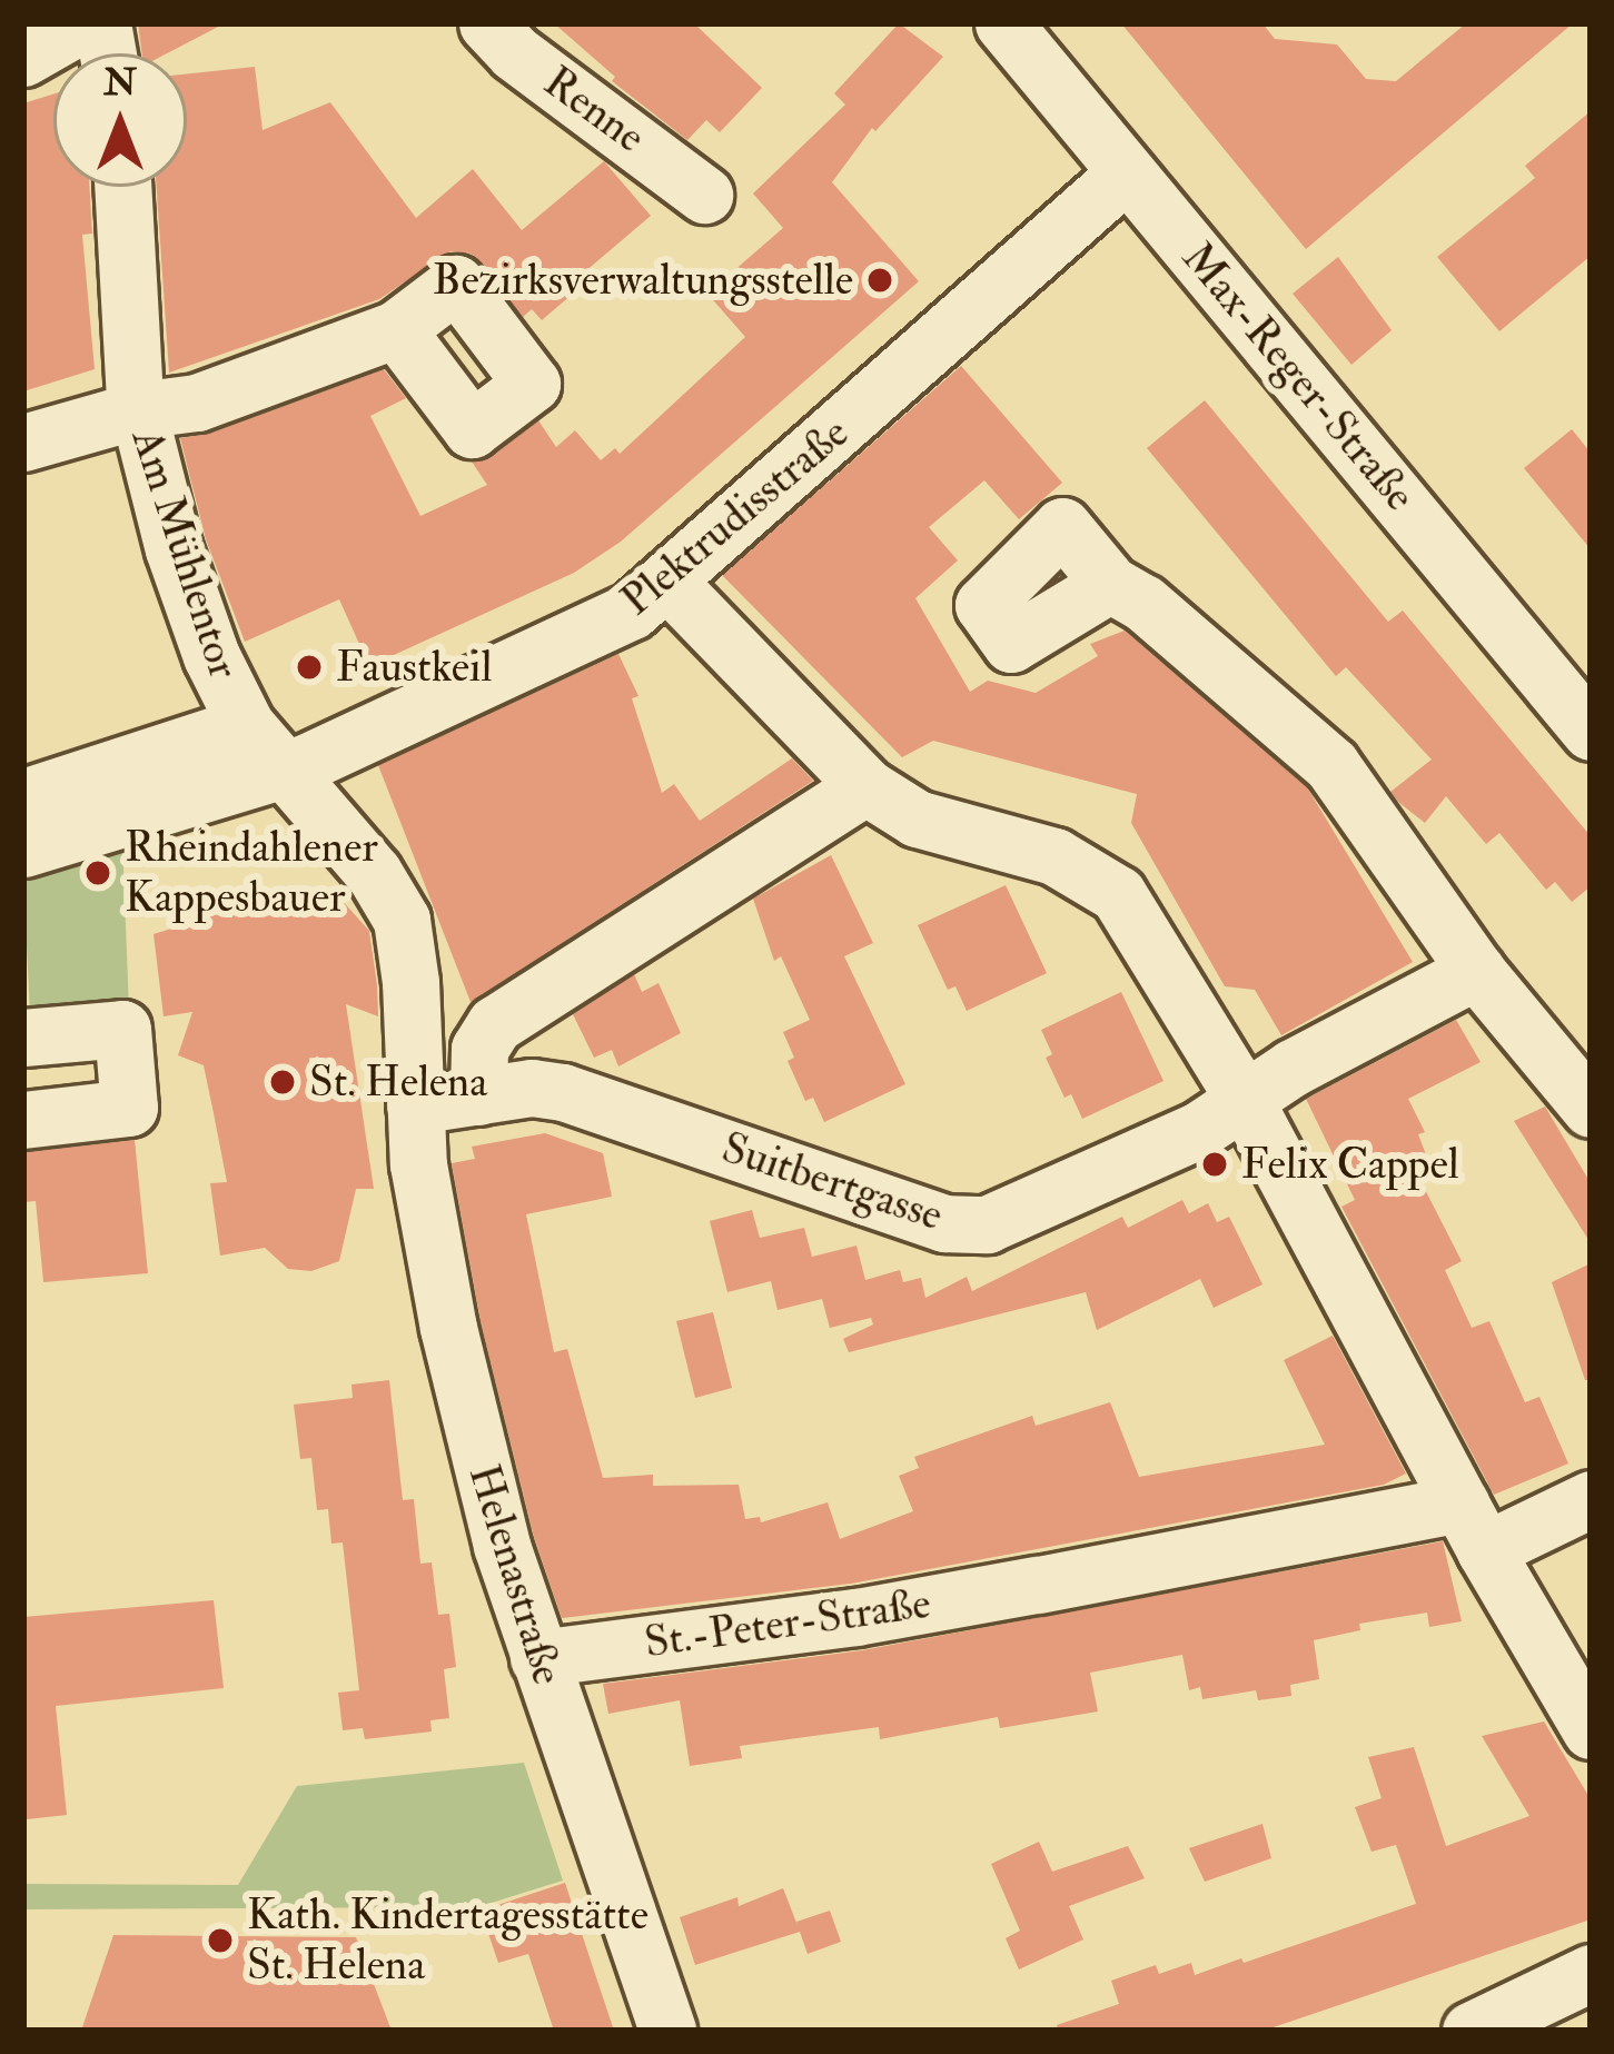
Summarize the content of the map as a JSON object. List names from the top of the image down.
{
  "streets": {
    "street": [
      "Renne",
      "Max-Reger-Straße",
      "Plektrudisstraße",
      "Am Mühlentor",
      "Suitbertgasse",
      "Helenastraße",
      "St.-Peter-Straße"
    ]
  },
  "crossings": [
    ["Max-Reger-Straße", "Plektrudisstraße"],
    ["Plektrudisstraße", "Am Mühlentor"],
    ["Am Mühlentor", "Suitbertgasse"],
    ["Am Mühlentor", "Helenastraße"],
    ["Suitbertgasse", "Helenastraße"],
    ["Helenastraße", "St.-Peter-Straße"]
  ],
  "places": [
    "Bezirksverwaltungsstelle",
    "Faustkeil",
    "Rheindahlener Kappesbauer",
    "St. Helena",
    "Felix Cappel",
    "Kath. Kindertagesstätte St. Helena"
  ],
  "north": "top"
}
